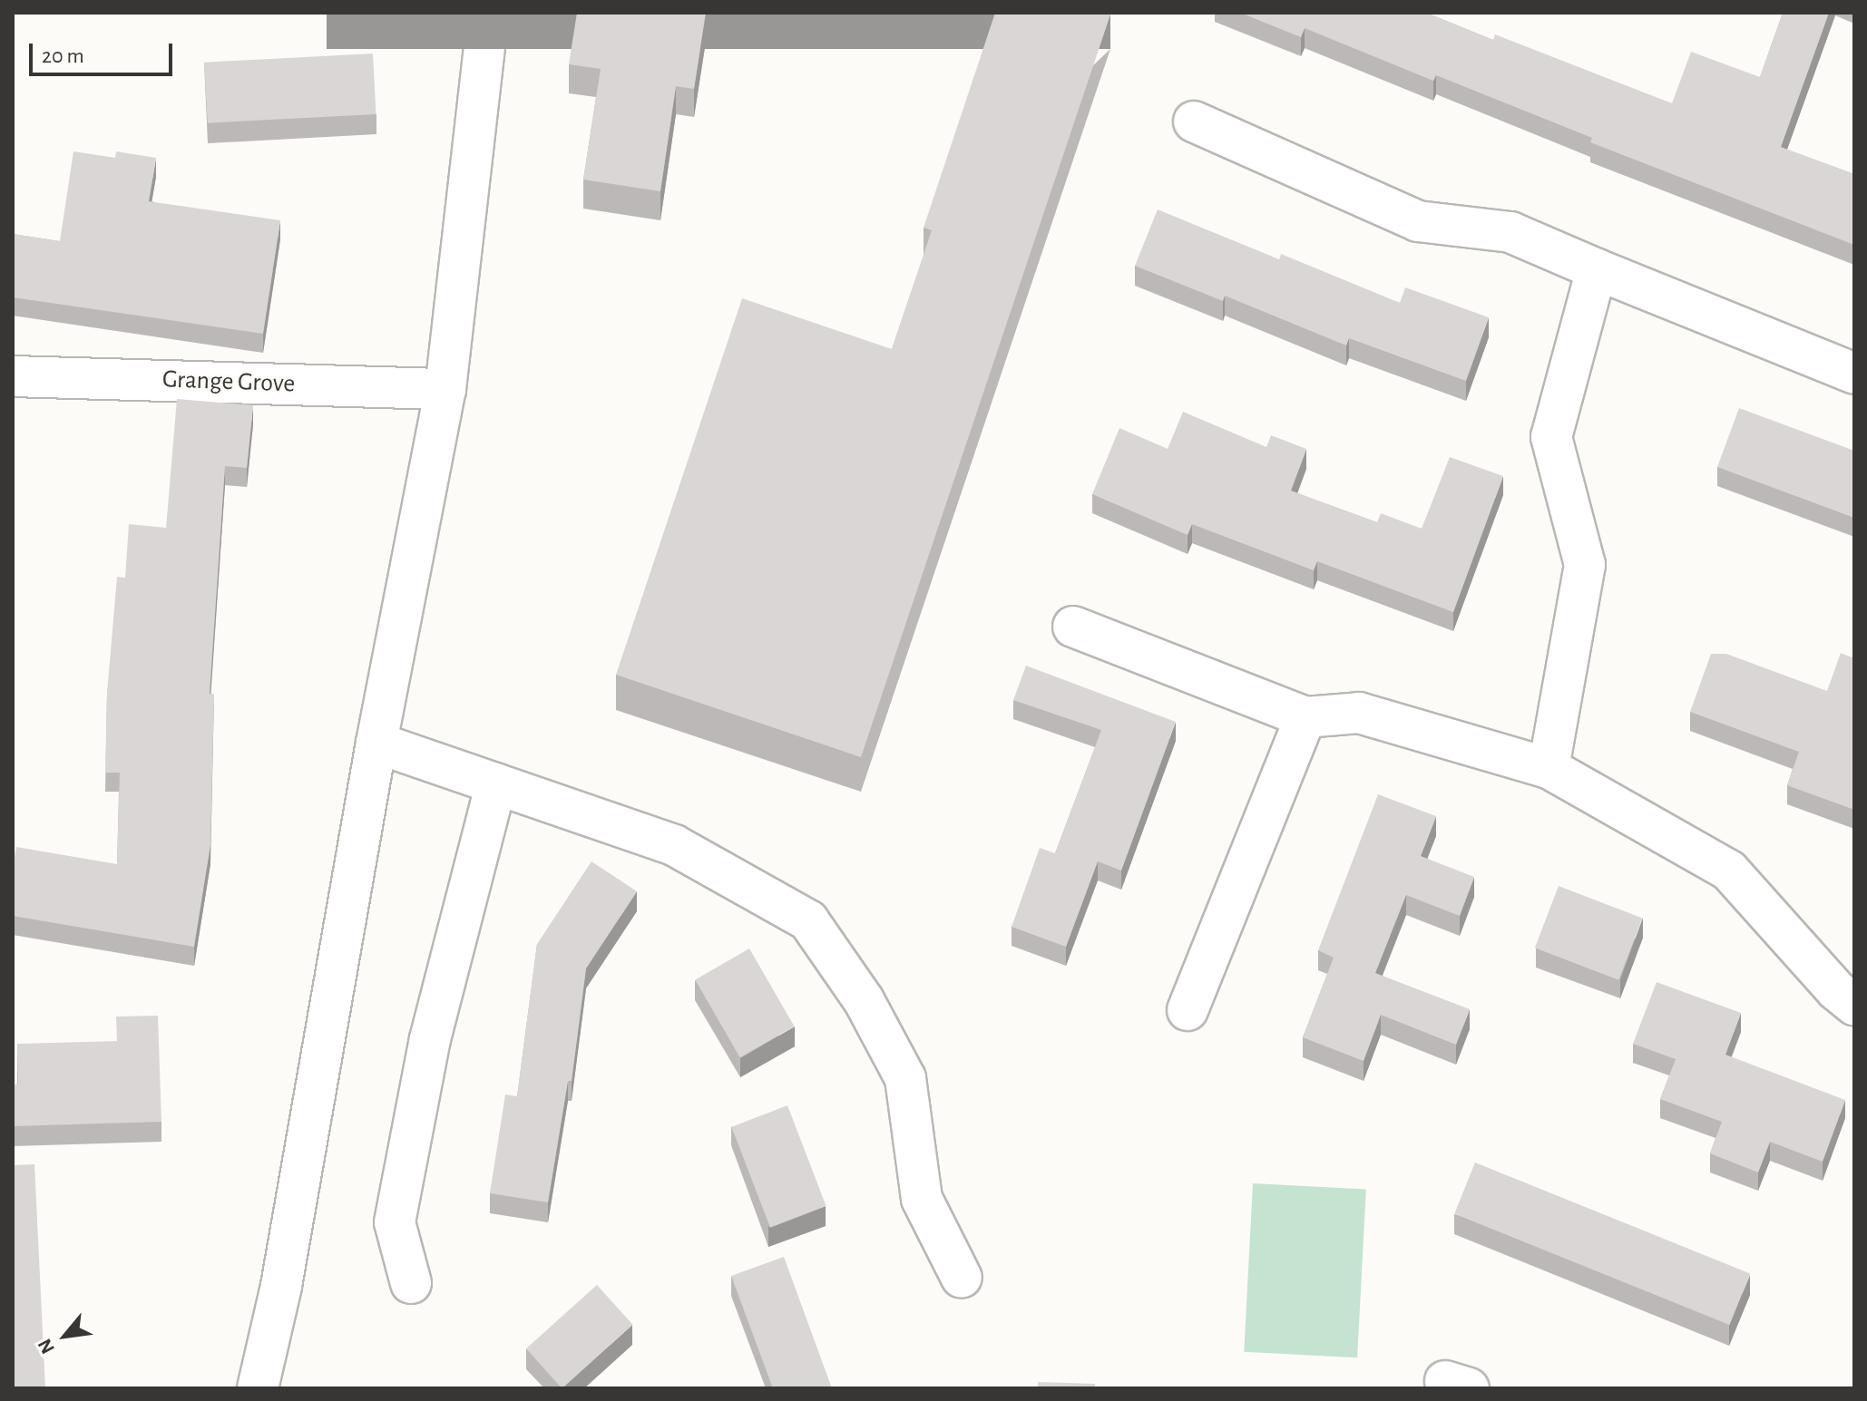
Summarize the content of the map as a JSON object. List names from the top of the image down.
{
  "streets": {
    "street": ["Grange Grove"]
  },
  "scale_bar": "20 m",
  "north": "bottom left"
}
